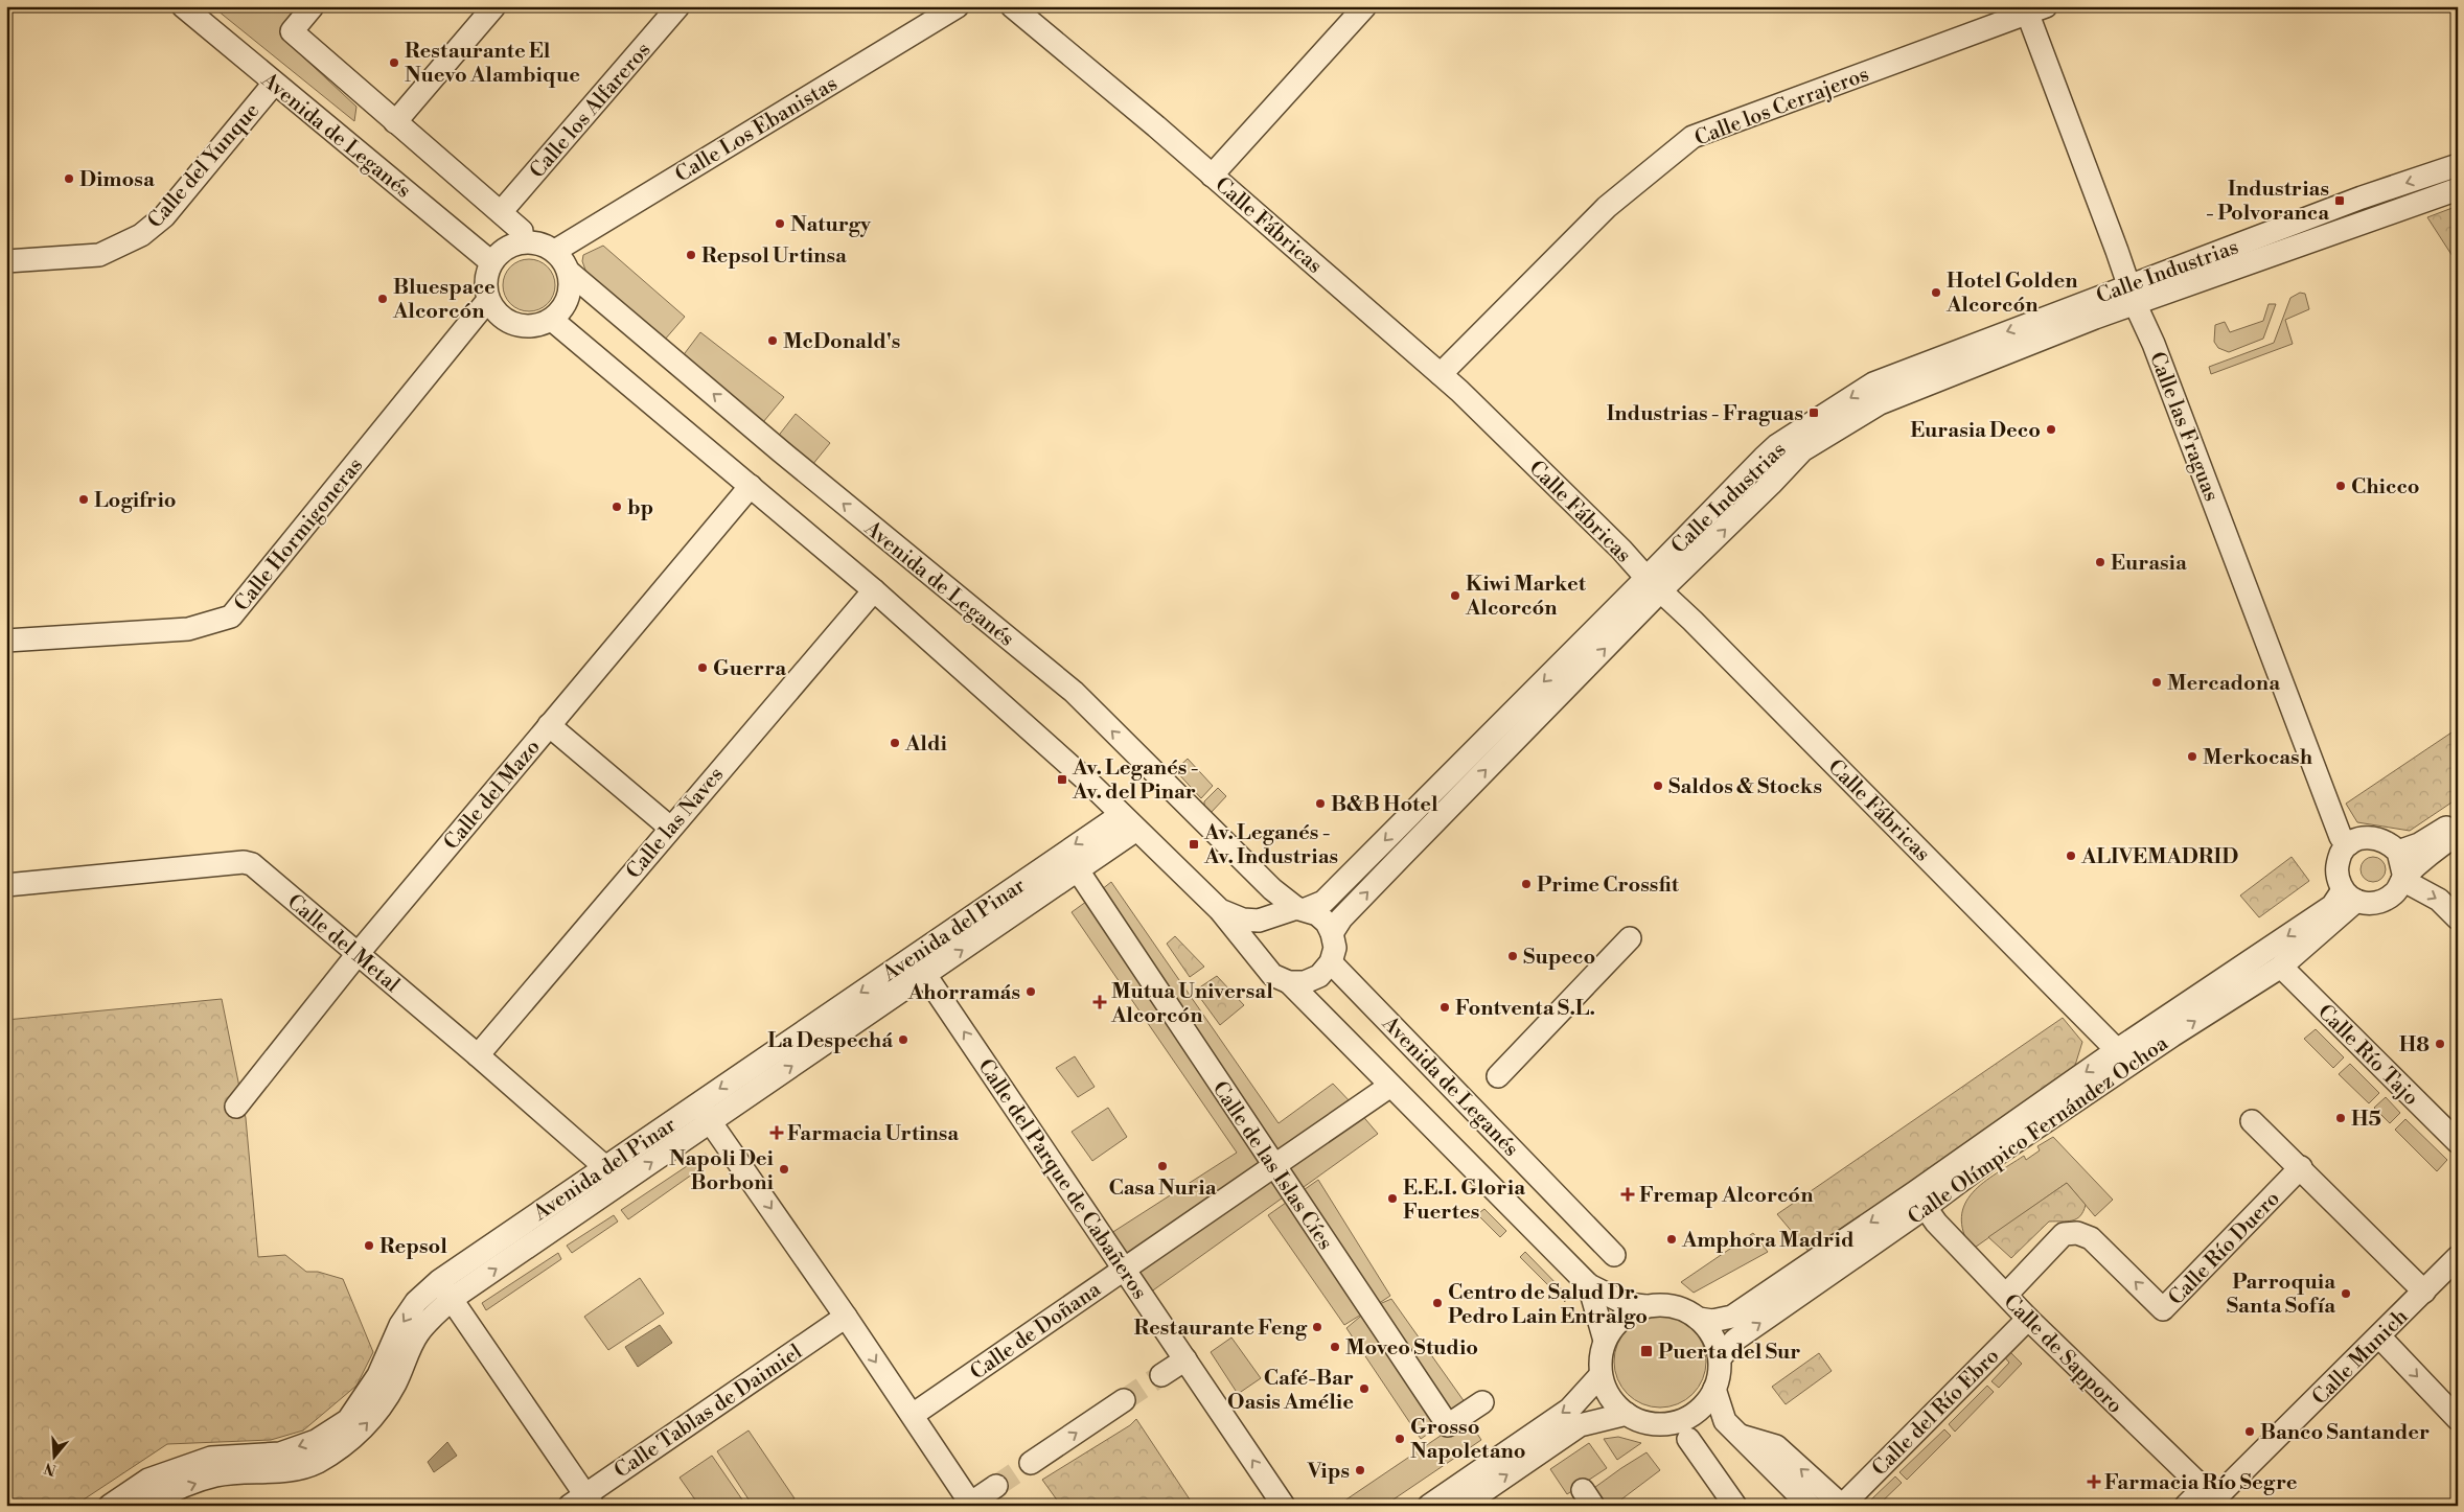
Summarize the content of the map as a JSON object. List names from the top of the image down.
{
  "streets": {
    "street": [
      "Calle los Cerrajeros",
      "Calle los Alfareros",
      "Calle Los Ebanistas",
      "Avenida de Leganés",
      "Calle del Yunque",
      "Calle Fábricas",
      "Calle Industrias",
      "Calle las Fraguas",
      "Calle Hormigoneras",
      "Calle del Mazo",
      "Calle las Naves",
      "Avenida del Pinar",
      "Calle del Metal",
      "Calle Río Tajo",
      "Calle Olímpico Fernández Ochoa",
      "Calle de las Islas Cíes",
      "Calle del Parque de Cabañeros",
      "Calle Río Duero",
      "Calle de Doñana",
      "Calle de Sapporo",
      "Calle Munich",
      "Calle Tablas de Daimiel",
      "Calle del Río Ebro"
    ]
  },
  "crossings": [
    ["Calle los Cerrajeros", "Calle Fábricas"],
    ["Calle los Cerrajeros", "Calle las Fraguas"],
    ["Calle Los Ebanistas", "Avenida de Leganés"],
    ["Calle Los Ebanistas", "Calle Hormigoneras"],
    ["Avenida de Leganés", "Calle del Yunque"],
    ["Avenida de Leganés", "Calle Industrias"],
    ["Avenida de Leganés", "Calle Hormigoneras"],
    ["Avenida de Leganés", "Calle Olímpico Fernández Ochoa"],
    ["Avenida de Leganés", "Calle de Doñana"],
    ["Calle Fábricas", "Calle Industrias"],
    ["Calle Fábricas", "Calle Olímpico Fernández Ochoa"],
    ["Calle Industrias", "Calle las Fraguas"],
    ["Calle las Fraguas", "Calle Olímpico Fernández Ochoa"],
    ["Calle del Mazo", "Calle del Metal"],
    ["Calle las Naves", "Calle del Metal"],
    ["Avenida del Pinar", "Calle del Metal"],
    ["Avenida del Pinar", "Calle de las Islas Cíes"],
    ["Avenida del Pinar", "Calle del Parque de Cabañeros"],
    ["Calle Río Tajo", "Calle Olímpico Fernández Ochoa"],
    ["Calle Olímpico Fernández Ochoa", "Calle de Sapporo"],
    ["Calle de las Islas Cíes", "Calle de Doñana"],
    ["Calle del Parque de Cabañeros", "Calle de Doñana"],
    ["Calle Río Duero", "Calle de Sapporo"],
    ["Calle de Sapporo", "Calle Munich"],
    ["Calle de Sapporo", "Calle del Río Ebro"]
  ],
  "one_way": ["Calle del Parque de Cabañeros"],
  "places": {
    "other": [
      "Restaurante El Nuevo Alambique",
      "Dimosa",
      "Naturgy",
      "Repsol Urtinsa",
      "Hotel Golden Alcorcón",
      "Bluespace Alcorcón",
      "McDonald's",
      "Eurasia Deco",
      "Chicco",
      "Logifrio",
      "bp",
      "Eurasia",
      "Kiwi Market Alcorcón",
      "Guerra",
      "Mercadona",
      "Aldi",
      "Merkocash",
      "Saldos & Stocks",
      "B&B Hotel",
      "ALIVEMADRID",
      "Prime Crossfit",
      "Supeco",
      "Ahorramás",
      "Fontventa S.L.",
      "La Despechá",
      "H8",
      "H5",
      "Casa Nuria",
      "Napoli Dei Borboni",
      "E.E.I. Gloria Fuertes",
      "Amphora Madrid",
      "Repsol",
      "Parroquia Santa Sofía",
      "Centro de Salud Dr. Pedro Lain Entralgo",
      "Restaurante Feng",
      "Moveo Studio",
      "Café-Bar Oasis Amélie",
      "Banco Santander",
      "Grosso Napoletano",
      "Vips"
    ],
    "transit": [
      "Industrias - Polvoranca",
      "Industrias - Fraguas",
      "Av. Leganés - Av. del Pinar",
      "Av. Leganés - Av. Industrias",
      "Puerta del Sur"
    ],
    "health": [
      "Mutua Universal Alcorcón",
      "Farmacia Urtinsa",
      "Fremap Alcorcón",
      "Farmacia Río Segre"
    ]
  },
  "north": "bottom"
}
